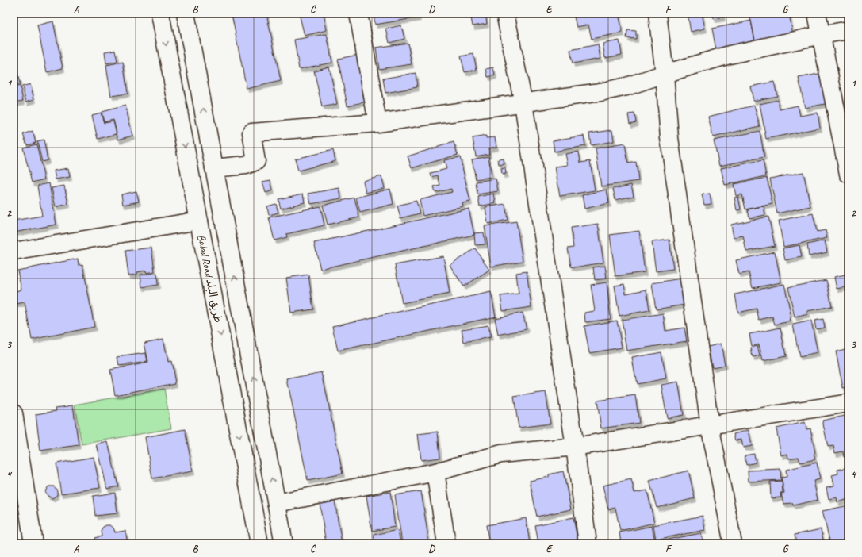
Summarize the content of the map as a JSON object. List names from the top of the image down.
{
  "streets": {
    "main road": ["Balad Road طريق البلد"]
  },
  "grid": {
    "columns": [
      "A",
      "B",
      "C",
      "D",
      "E",
      "F",
      "G"
    ],
    "rows": [
      "1",
      "2",
      "3",
      "4"
    ]
  }
}
